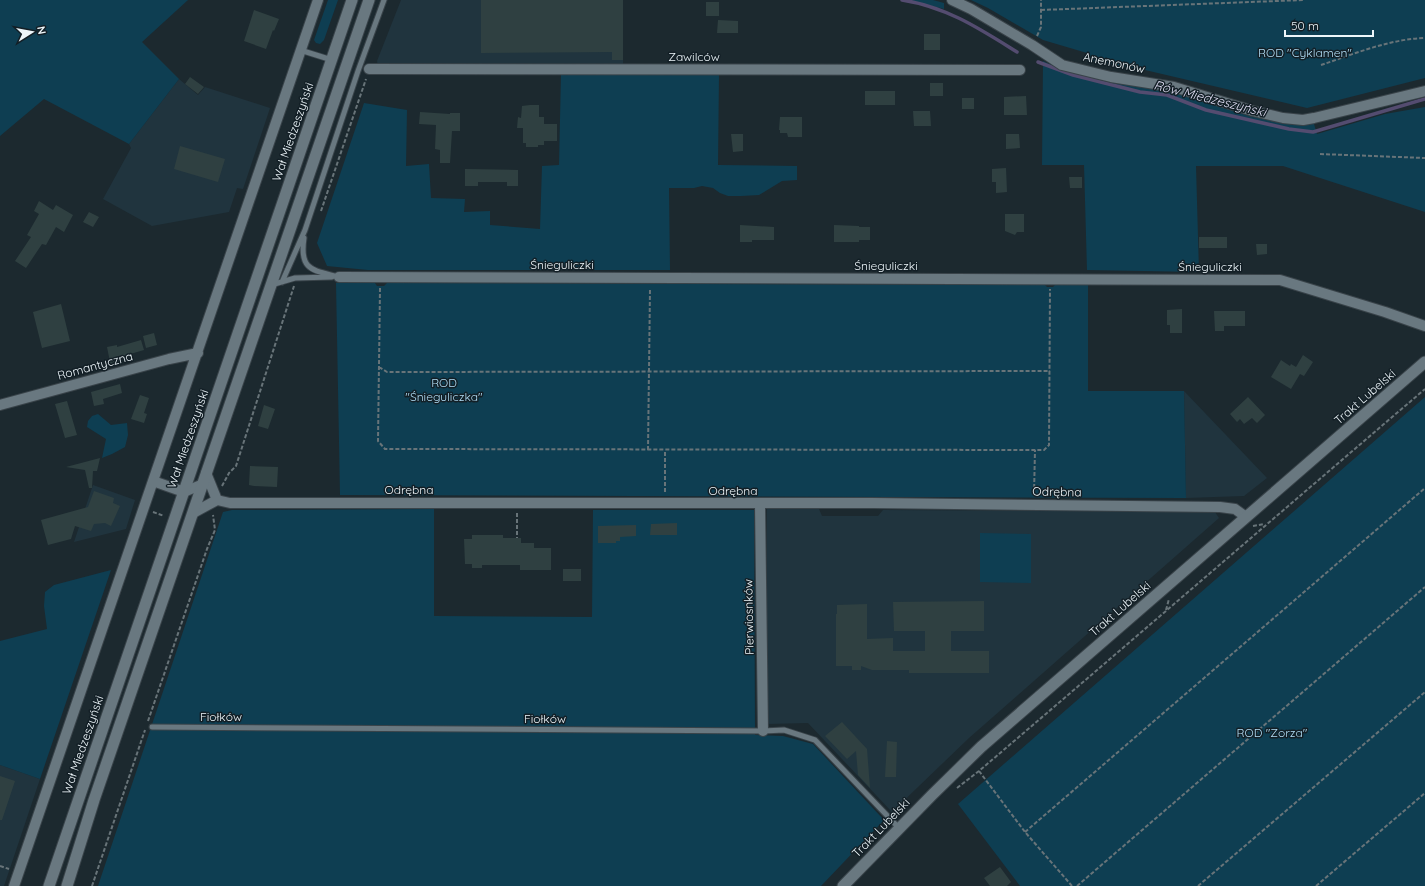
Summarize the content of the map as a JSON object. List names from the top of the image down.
{
  "streets": {
    "main road": ["Wał Miedzeszyński", "Trakt Lubelski"],
    "street": [
      "Zawilców",
      "Anemonów",
      "Śnieguliczki",
      "Romantyczna",
      "Odrębna",
      "Pierwiosnków"
    ],
    "lane": ["Fiołków"]
  },
  "crossings": [
    ["Trakt Lubelski", "Odrębna"],
    ["Trakt Lubelski", "Fiołków"],
    ["Odrębna", "Pierwiosnków"],
    ["Pierwiosnków", "Fiołków"]
  ],
  "water": ["Rów Miedzeszyński"],
  "parks": ["ROD \"Cyklamen\"", "ROD \"Śnieguliczka\"", "ROD \"Zorza\""],
  "scale_bar": "50 m",
  "north": "right"
}
